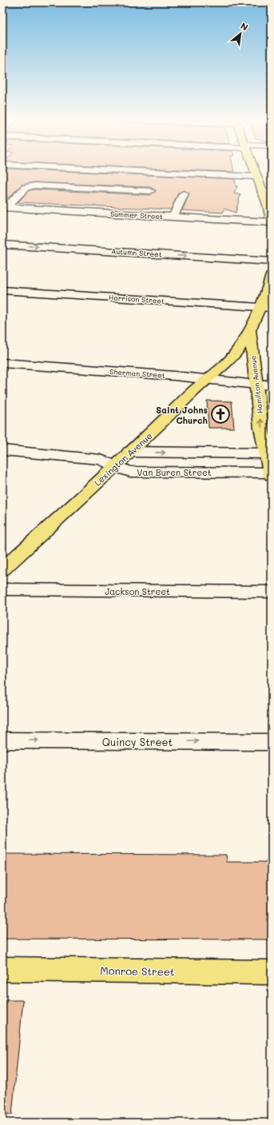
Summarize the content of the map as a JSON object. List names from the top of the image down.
{
  "streets": {
    "main road": ["Hamilton Avenue", "Lexington Avenue", "Monroe Street"],
    "street": [
      "Summer Street",
      "Autumn Street",
      "Harrison Street",
      "Sherman Street",
      "Van Buren Street",
      "Jackson Street",
      "Quincy Street"
    ]
  },
  "crossings": [
    ["Harrison Street", "Lexington Avenue"],
    ["Sherman Street", "Hamilton Avenue"],
    ["Sherman Street", "Lexington Avenue"],
    ["Hamilton Avenue", "Lexington Avenue"],
    ["Hamilton Avenue", "Van Buren Street"],
    ["Lexington Avenue", "Van Buren Street"]
  ],
  "one_way": ["Hamilton Avenue", "Quincy Street"],
  "places": {
    "church": ["Saint Johns Church"]
  },
  "north": "top right"
}
